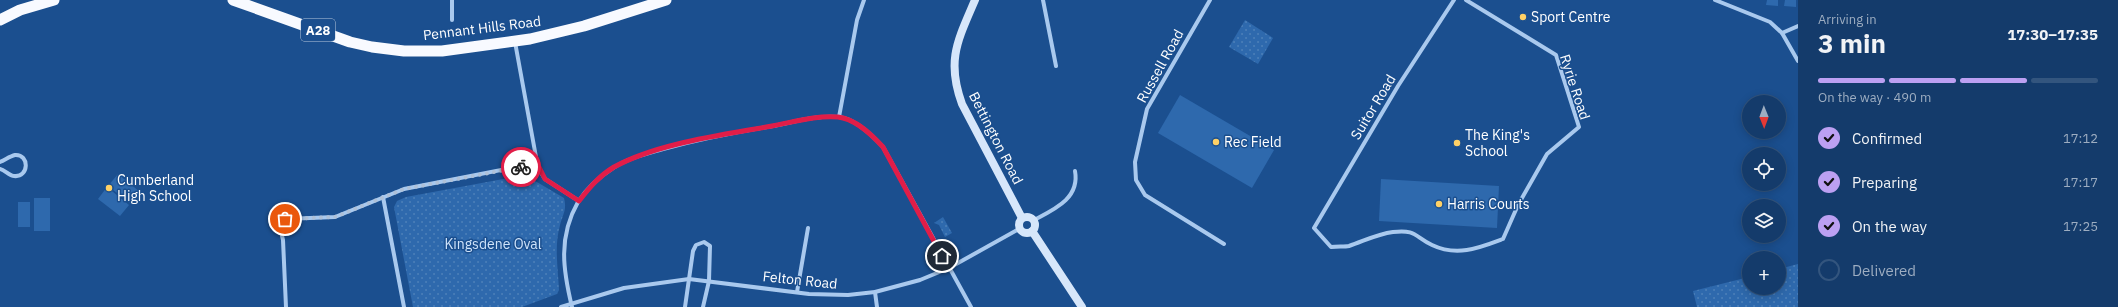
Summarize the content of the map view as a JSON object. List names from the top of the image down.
{
  "streets": {
    "highway": ["Pennant Hills Road", "A28"],
    "main road": ["Bettington Road"],
    "street": [
      "Russell Road",
      "Ryrie Road",
      "Suitor Road",
      "Felton Road"
    ]
  },
  "crossings": [
    ["Ryrie Road", "Suitor Road"],
    ["Bettington Road", "Felton Road"]
  ],
  "parks": ["Kingsdene Oval"],
  "places": [
    "Sport Centre",
    "Rec Field",
    "The King's School",
    "Cumberland High School",
    "Harris Courts"
  ],
  "north": "bottom",
  "page": {
    "heading": ["3 min", "Arriving in", "17:30–17:35"],
    "bar": "On the way · 490 m",
    "map_buttons": "+",
    "list": [
      ["Confirmed", "17:12"],
      ["Preparing", "17:17"],
      ["On the way", "17:25"],
      "Delivered"
    ]
  }
}
